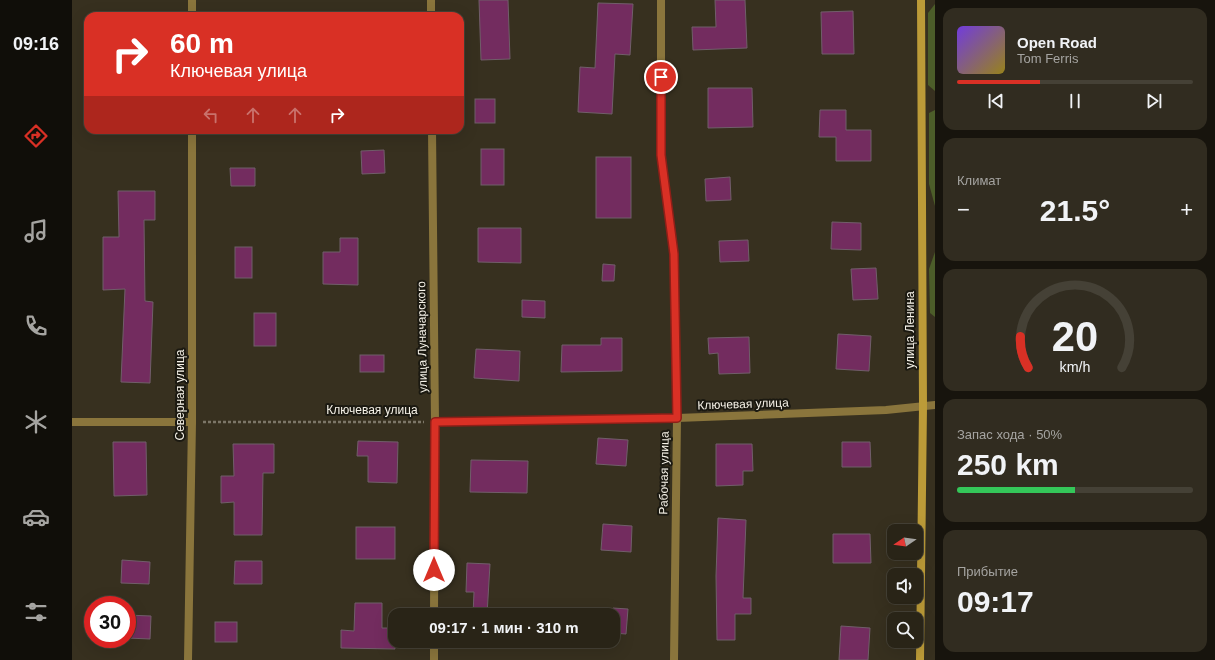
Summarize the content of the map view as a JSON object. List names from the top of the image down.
{
  "streets": {
    "main road": ["улица Ленина"],
    "street": [
      "улица Луначарского",
      "Северная улица",
      "Ключевая улица",
      "Рабочая улица"
    ]
  },
  "crossings": [
    ["улица Ленина", "Ключевая улица"],
    ["улица Луначарского", "Ключевая улица"],
    ["Северная улица", "Ключевая улица"],
    ["Ключевая улица", "Рабочая улица"]
  ],
  "north": "left",
  "page": {
    "tabs": "09:16",
    "turn": ["60 m", "Ключевая улица"],
    "song": ["Open Road", "Tom Ferris"],
    "tile": [
      "Климат",
      ["Запас хода · 50%", "250 km"],
      ["Прибытие", "09:17"]
    ],
    "heat": ["−", "21.5°", "+"],
    "limit": "30",
    "trip": "09:17 · 1 мин · 310 m",
    "gauge": ["20", "km/h"]
  }
}
